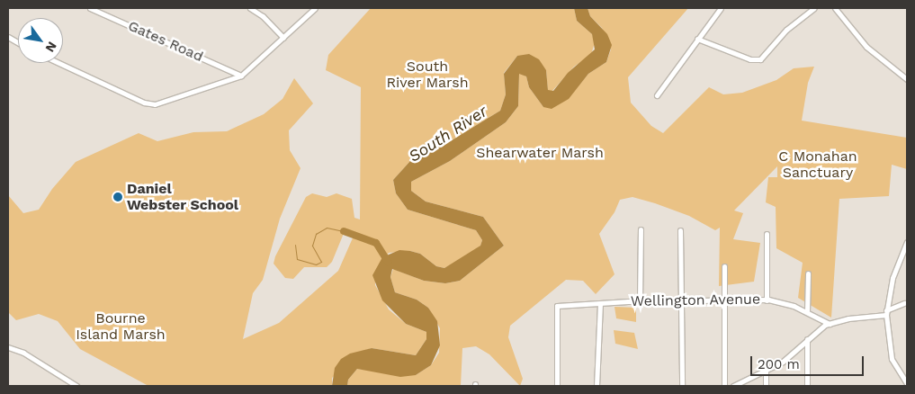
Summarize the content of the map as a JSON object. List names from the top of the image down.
{
  "streets": {
    "street": ["Gates Road", "Wellington Avenue"]
  },
  "water": ["South River"],
  "parks": [
    "South River Marsh",
    "Shearwater Marsh",
    "C Monahan Sanctuary",
    "Bourne Island Marsh"
  ],
  "places": ["Daniel Webster School"],
  "scale_bar": "200 m",
  "north": "bottom right"
}
